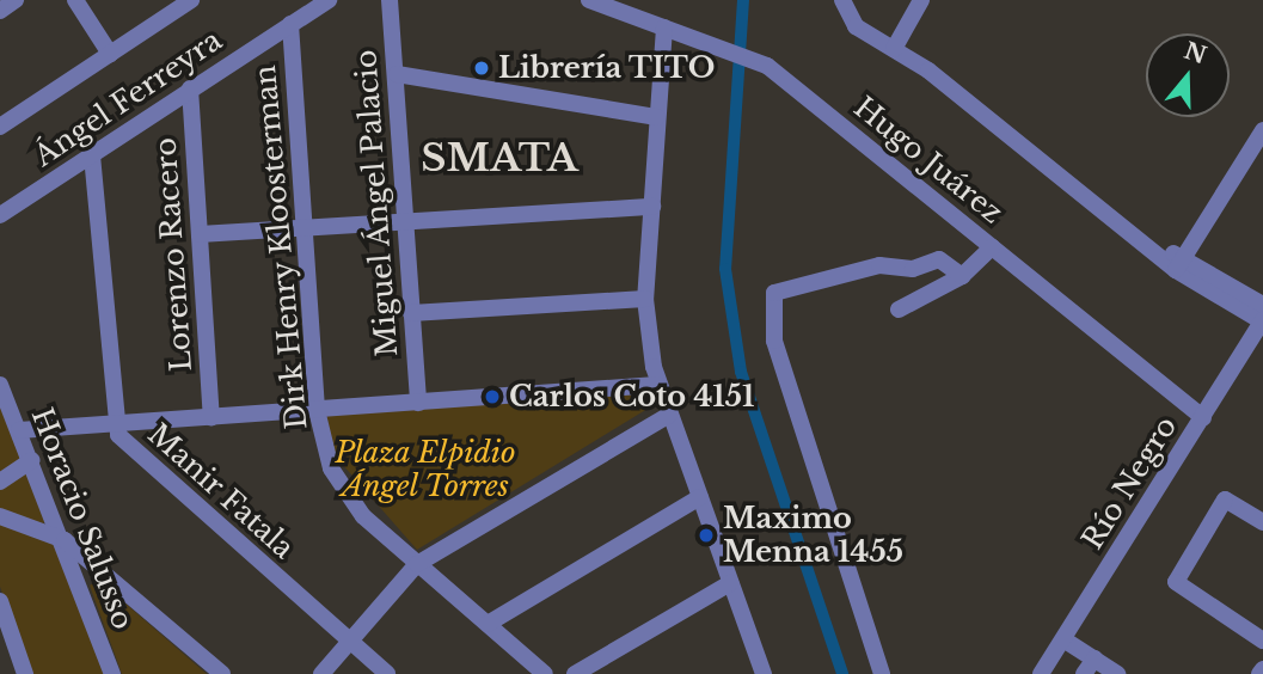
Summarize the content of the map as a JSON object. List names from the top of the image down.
{
  "streets": {
    "street": [
      "Ángel Ferreyra",
      "Hugo Juárez",
      "Miguel Ángel Palacio",
      "Dirk Henry Kloosterman",
      "Lorenzo Racero",
      "Río Negro",
      "Manir Fatala",
      "Horacio Salusso"
    ]
  },
  "crossings": [
    ["Ángel Ferreyra", "Dirk Henry Kloosterman"],
    ["Ángel Ferreyra", "Lorenzo Racero"],
    ["Ángel Ferreyra", "Manir Fatala"],
    ["Hugo Juárez", "Río Negro"]
  ],
  "districts": ["SMATA"],
  "parks": ["Plaza Elpidio Ángel Torres"],
  "places": ["Librería TITO", "Carlos Coto 4151", "Maximo Menna 1455"],
  "north": "top"
}
